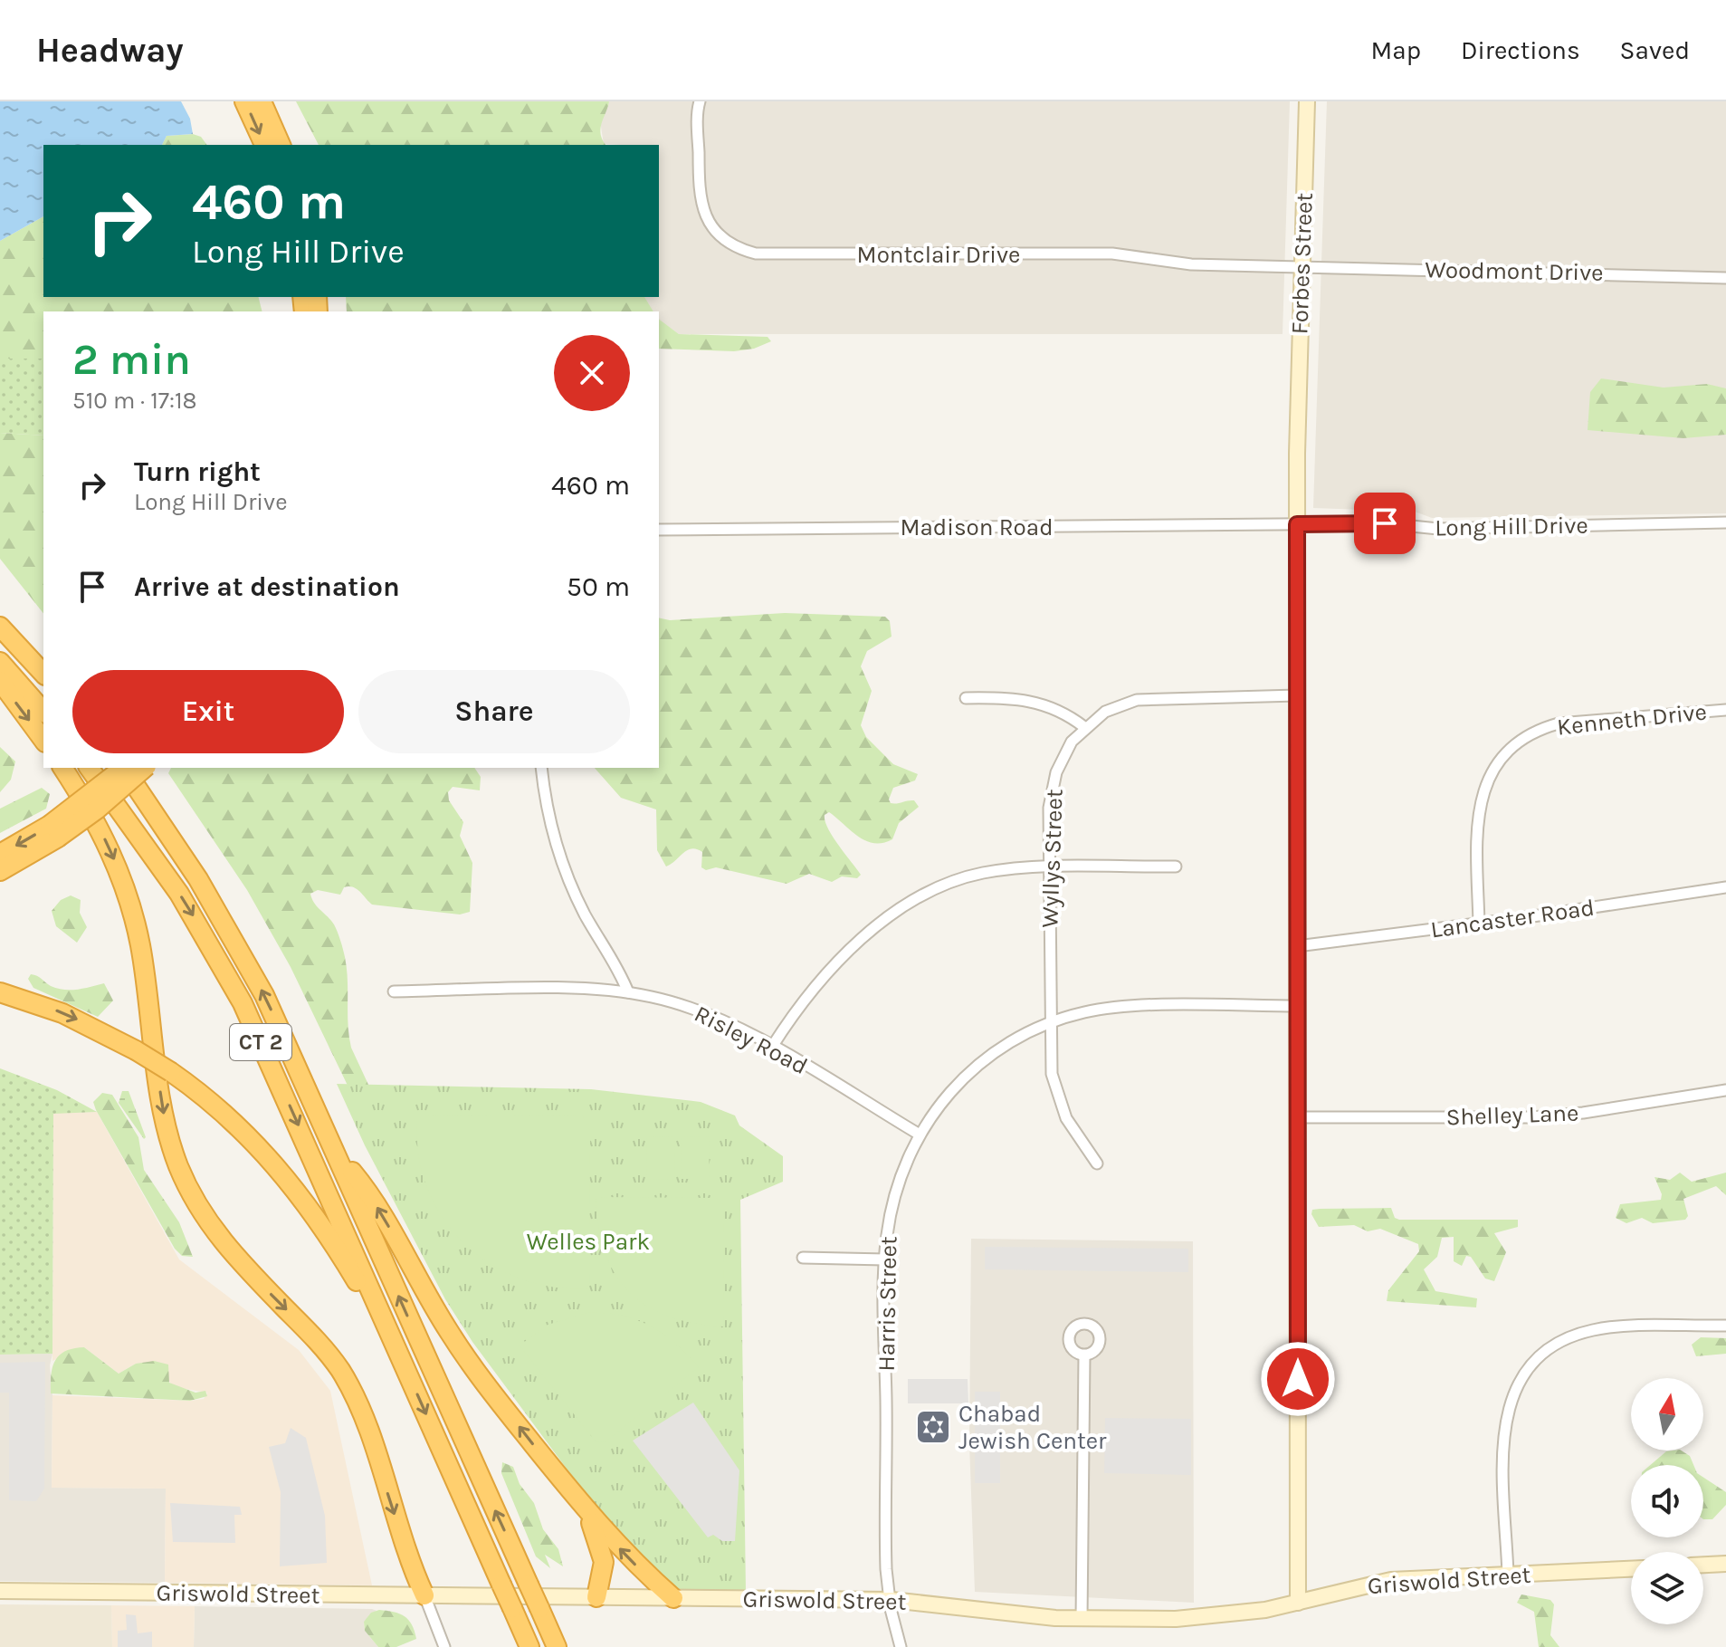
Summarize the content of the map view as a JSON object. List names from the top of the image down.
{
  "streets": {
    "highway": ["CT 2"],
    "main road": ["Forbes Street", "Griswold Street"],
    "street": [
      "Montclair Drive",
      "Woodmont Drive",
      "Long Hill Drive",
      "Madison Road",
      "Kenneth Drive",
      "Wyllys Street",
      "Lancaster Road",
      "Risley Road",
      "Shelley Lane",
      "Harris Street"
    ]
  },
  "crossings": [
    ["Montclair Drive", "Forbes Street"],
    ["Montclair Drive", "Woodmont Drive"],
    ["Forbes Street", "Woodmont Drive"],
    ["Forbes Street", "Long Hill Drive"],
    ["Forbes Street", "Madison Road"],
    ["Forbes Street", "Wyllys Street"],
    ["Forbes Street", "Lancaster Road"],
    ["Forbes Street", "Shelley Lane"],
    ["Forbes Street", "Harris Street"],
    ["Forbes Street", "Griswold Street"],
    ["Long Hill Drive", "Madison Road"],
    ["Kenneth Drive", "Lancaster Road"],
    ["Wyllys Street", "Harris Street"],
    ["Risley Road", "Harris Street"],
    ["Harris Street", "Griswold Street"]
  ],
  "parks": ["Welles Park"],
  "places": {
    "synagogue": ["Chabad Jewish Center"]
  },
  "north": "top",
  "page": {
    "header": "Headway",
    "nav": ["Map", "Directions", "Saved"],
    "turn": ["460 m", "Long Hill Drive"],
    "heading": ["2 min", "510 m · 17:18"],
    "list": [
      {
        "name": "Turn right",
        "note": "Long Hill Drive",
        "value": "460 m"
      },
      {
        "name": "Arrive at destination",
        "value": "50 m"
      }
    ],
    "buttons": ["Exit", "Share"]
  }
}
